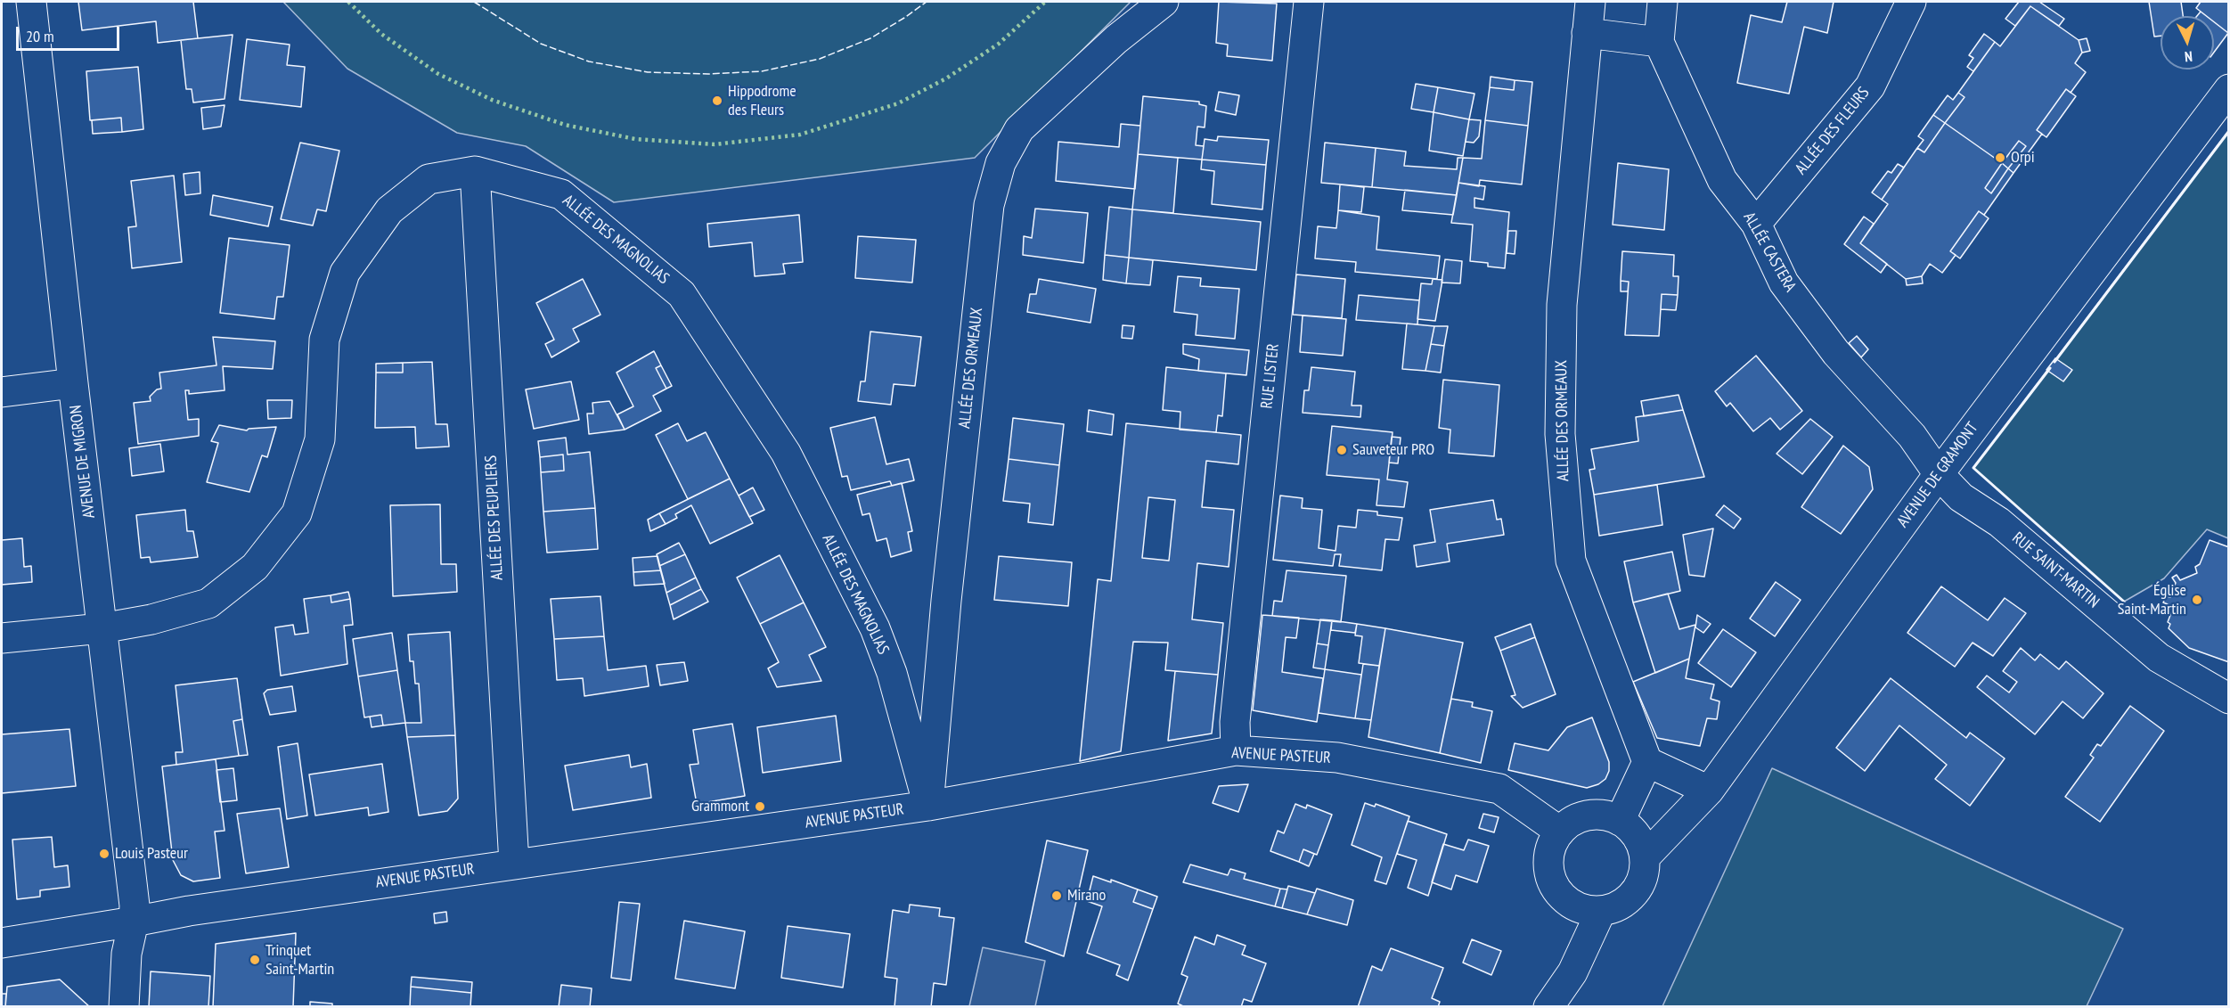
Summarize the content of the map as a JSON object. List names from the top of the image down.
{
  "streets": {
    "street": [
      "ALLÉE DES FLEURS",
      "ALLÉE DES MAGNOLIAS",
      "ALLÉE CASTERA",
      "ALLÉE DES ORMEAUX",
      "RUE LISTER",
      "AVENUE DE MIGRON",
      "AVENUE DE GRAMONT",
      "ALLÉE DES PEUPLIERS",
      "RUE SAINT-MARTIN",
      "AVENUE PASTEUR"
    ]
  },
  "crossings": [
    ["ALLÉE DES FLEURS", "ALLÉE CASTERA"],
    ["ALLÉE DES MAGNOLIAS", "ALLÉE DES ORMEAUX"],
    ["ALLÉE DES MAGNOLIAS", "AVENUE DE MIGRON"],
    ["ALLÉE DES MAGNOLIAS", "ALLÉE DES PEUPLIERS"],
    ["ALLÉE DES MAGNOLIAS", "AVENUE PASTEUR"],
    ["ALLÉE CASTERA", "AVENUE DE GRAMONT"],
    ["ALLÉE CASTERA", "RUE SAINT-MARTIN"],
    ["ALLÉE DES ORMEAUX", "AVENUE PASTEUR"],
    ["RUE LISTER", "AVENUE PASTEUR"],
    ["AVENUE DE MIGRON", "AVENUE PASTEUR"],
    ["AVENUE DE GRAMONT", "RUE SAINT-MARTIN"],
    ["AVENUE DE GRAMONT", "AVENUE PASTEUR"],
    ["ALLÉE DES PEUPLIERS", "AVENUE PASTEUR"]
  ],
  "places": [
    "Hippodrome des Fleurs",
    "Orpi",
    "Sauveteur PRO",
    "Église Saint-Martin",
    "Grammont",
    "Louis Pasteur",
    "Mirano",
    "Trinquet Saint-Martin"
  ],
  "scale_bar": "20 m",
  "north": "bottom"
}
